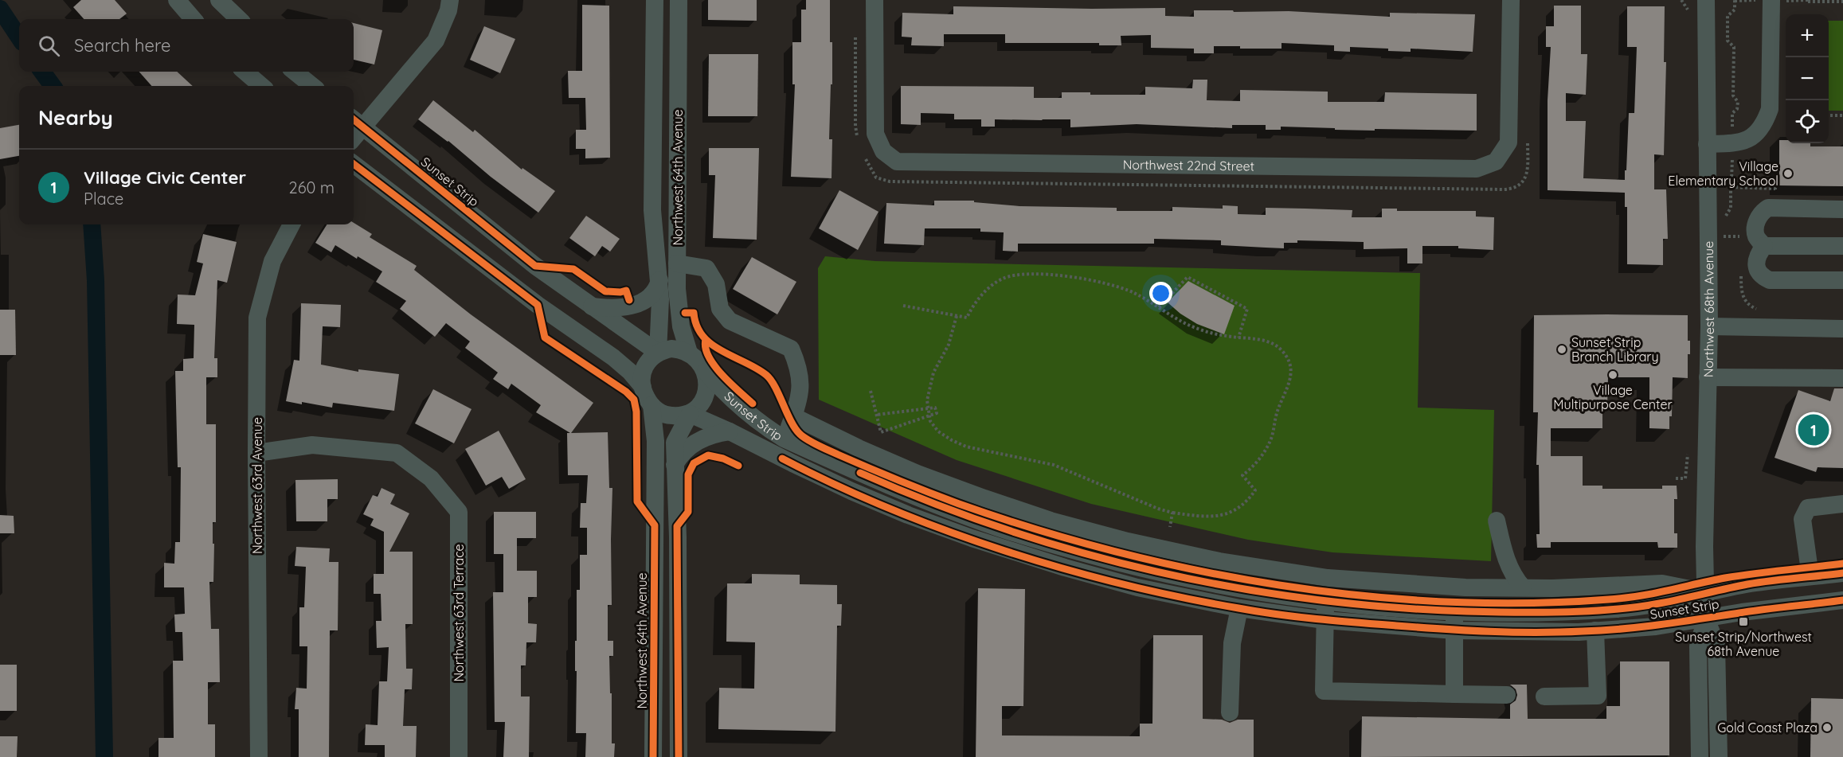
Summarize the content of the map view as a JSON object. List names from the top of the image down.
{
  "streets": {
    "street": [
      "Northwest 22nd Street",
      "Northwest 64th Avenue",
      "Sunset Strip",
      "Northwest 68th Avenue",
      "Northwest 63rd Avenue",
      "Northwest 63rd Terrace"
    ]
  },
  "crossings": [
    ["Northwest 64th Avenue", "Sunset Strip"],
    ["Sunset Strip", "Northwest 68th Avenue"],
    ["Northwest 63rd Avenue", "Northwest 63rd Terrace"]
  ],
  "places": {
    "other": [
      "Village Elementary School",
      "Sunset Strip Branch Library",
      "Village Multipurpose Center",
      "Gold Coast Plaza"
    ],
    "transit": ["Sunset Strip/Northwest 68th Avenue"]
  },
  "page": {
    "map_buttons": ["+", "−"],
    "search": "Search here",
    "heading": "Nearby",
    "list": [
      {
        "mark": "1",
        "name": "Village Civic Center",
        "note": "Place",
        "value": "260 m"
      }
    ],
    "pins": "1"
  }
}
